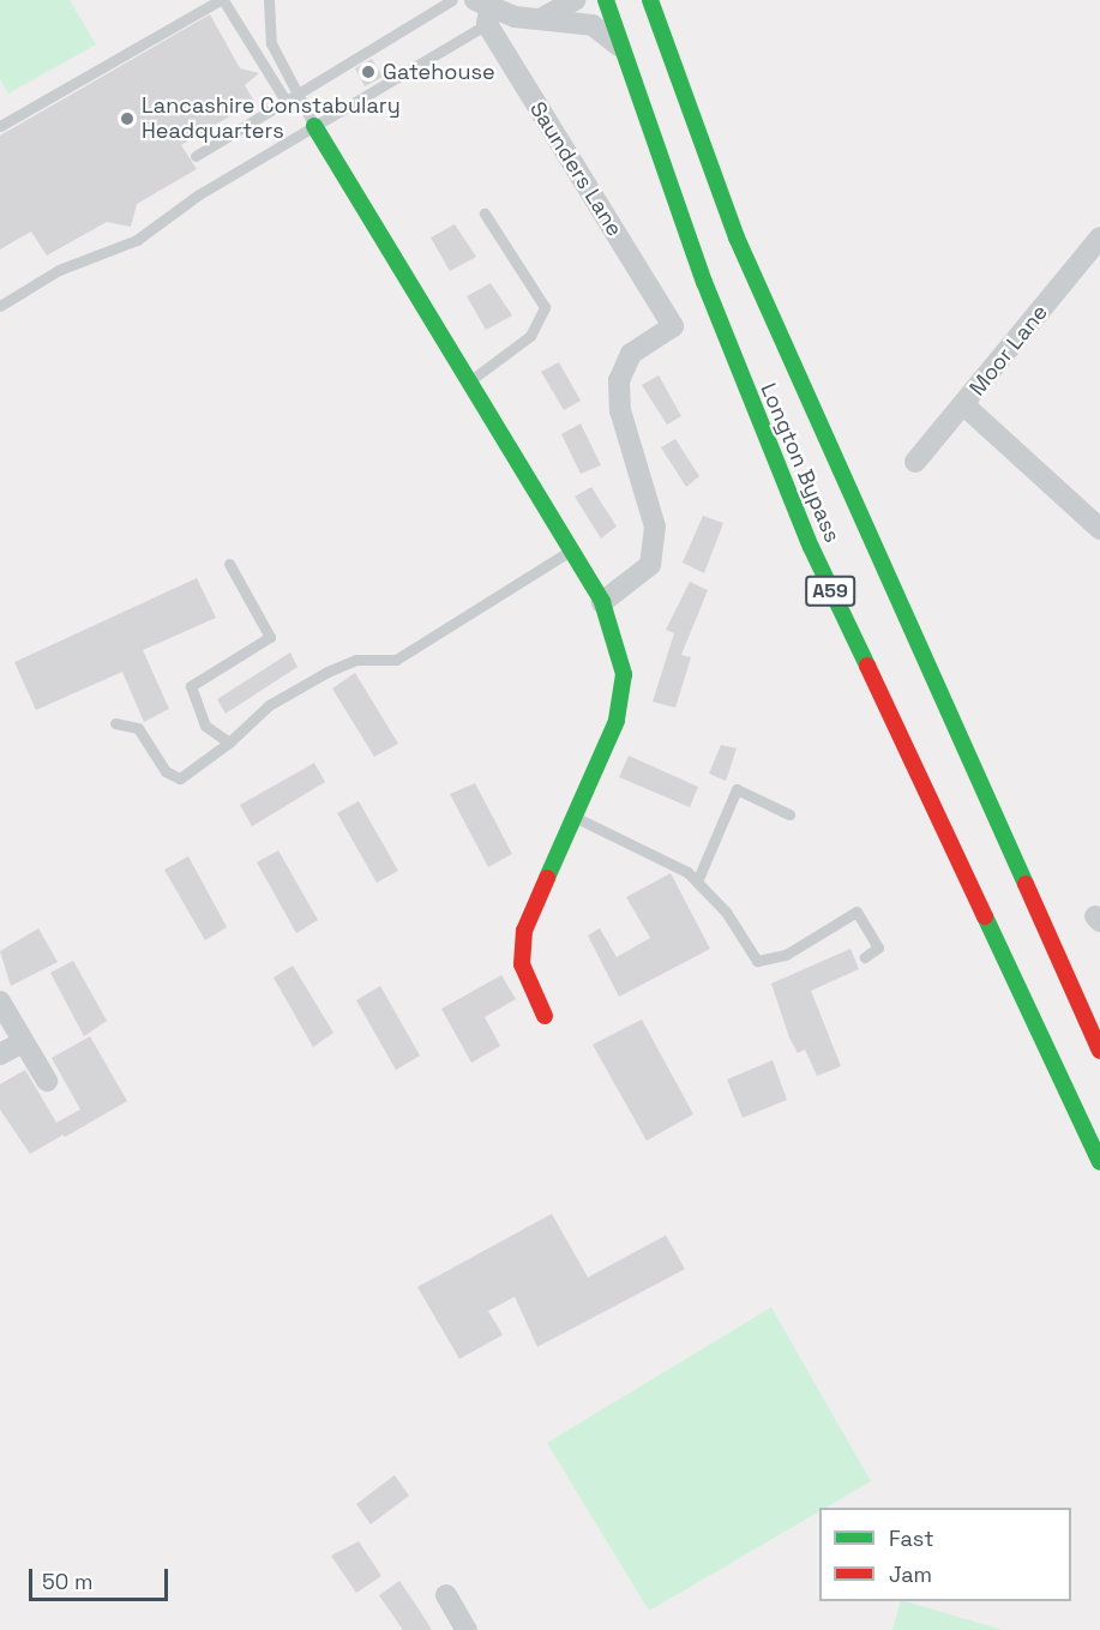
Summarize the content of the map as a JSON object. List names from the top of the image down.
{
  "streets": {
    "main road": ["Longton Bypass", "A59"],
    "street": ["Saunders Lane", "Moor Lane"]
  },
  "places": ["Gatehouse", "Lancashire Constabulary Headquarters"],
  "legend": ["Fast", "Jam"],
  "scale_bar": "50 m"
}
